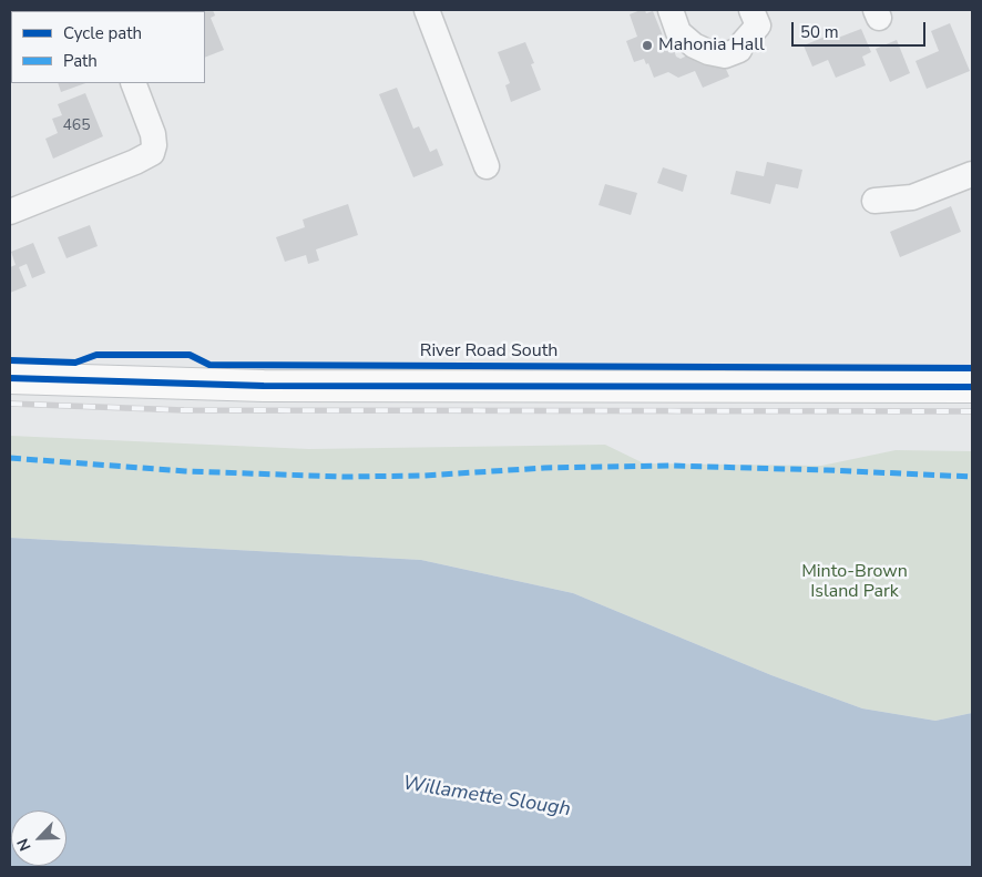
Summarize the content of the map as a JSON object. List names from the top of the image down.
{
  "streets": {
    "main road": ["River Road South"]
  },
  "water": ["Willamette Slough"],
  "parks": ["Minto-Brown Island Park"],
  "places": ["Mahonia Hall"],
  "house_numbers": ["465"],
  "legend": ["Cycle path", "Path"],
  "scale_bar": "50 m",
  "north": "bottom left"
}
